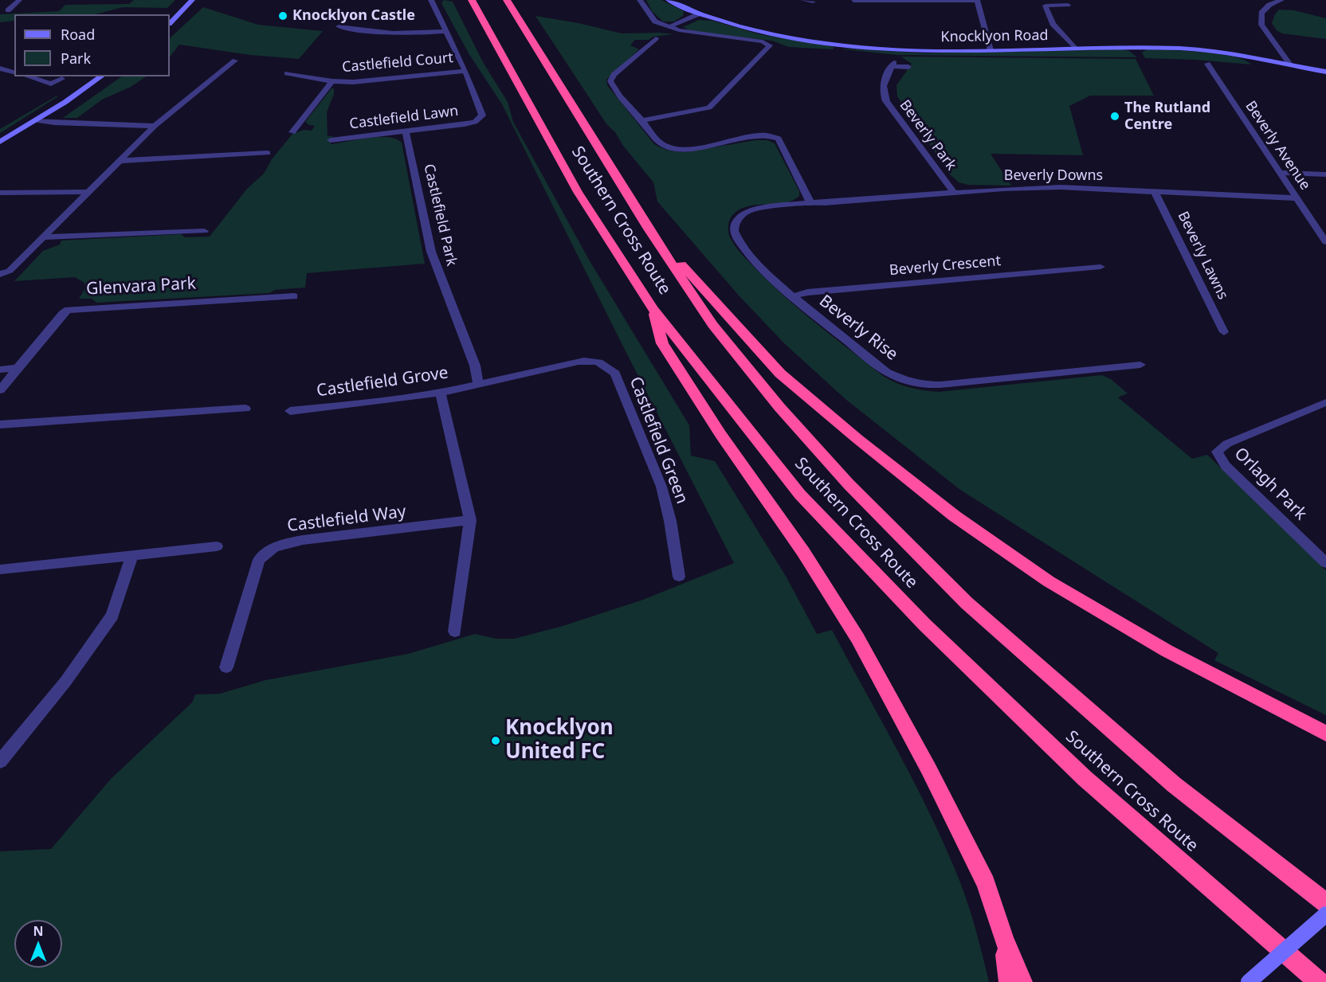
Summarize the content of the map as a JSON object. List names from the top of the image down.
{
  "streets": {
    "highway": ["Southern Cross Route"],
    "street": [
      "Knocklyon Road",
      "Castlefield Court",
      "Castlefield Lawn",
      "Beverly Park",
      "Beverly Avenue",
      "Beverly Downs",
      "Castlefield Park",
      "Beverly Lawns",
      "Beverly Crescent",
      "Glenvara Park",
      "Beverly Rise",
      "Castlefield Grove",
      "Castlefield Green",
      "Orlagh Park",
      "Castlefield Way"
    ]
  },
  "crossings": [
    ["Castlefield Court", "Castlefield Lawn"],
    ["Castlefield Lawn", "Castlefield Park"],
    ["Beverly Park", "Beverly Downs"],
    ["Beverly Avenue", "Beverly Downs"],
    ["Beverly Downs", "Beverly Lawns"],
    ["Beverly Downs", "Beverly Rise"],
    ["Castlefield Park", "Castlefield Grove"],
    ["Castlefield Park", "Castlefield Green"],
    ["Beverly Crescent", "Beverly Rise"],
    ["Castlefield Grove", "Castlefield Green"]
  ],
  "places": ["Knocklyon Castle", "The Rutland Centre", "Knocklyon United FC"],
  "legend": ["Road", "Park"],
  "north": "top"
}
